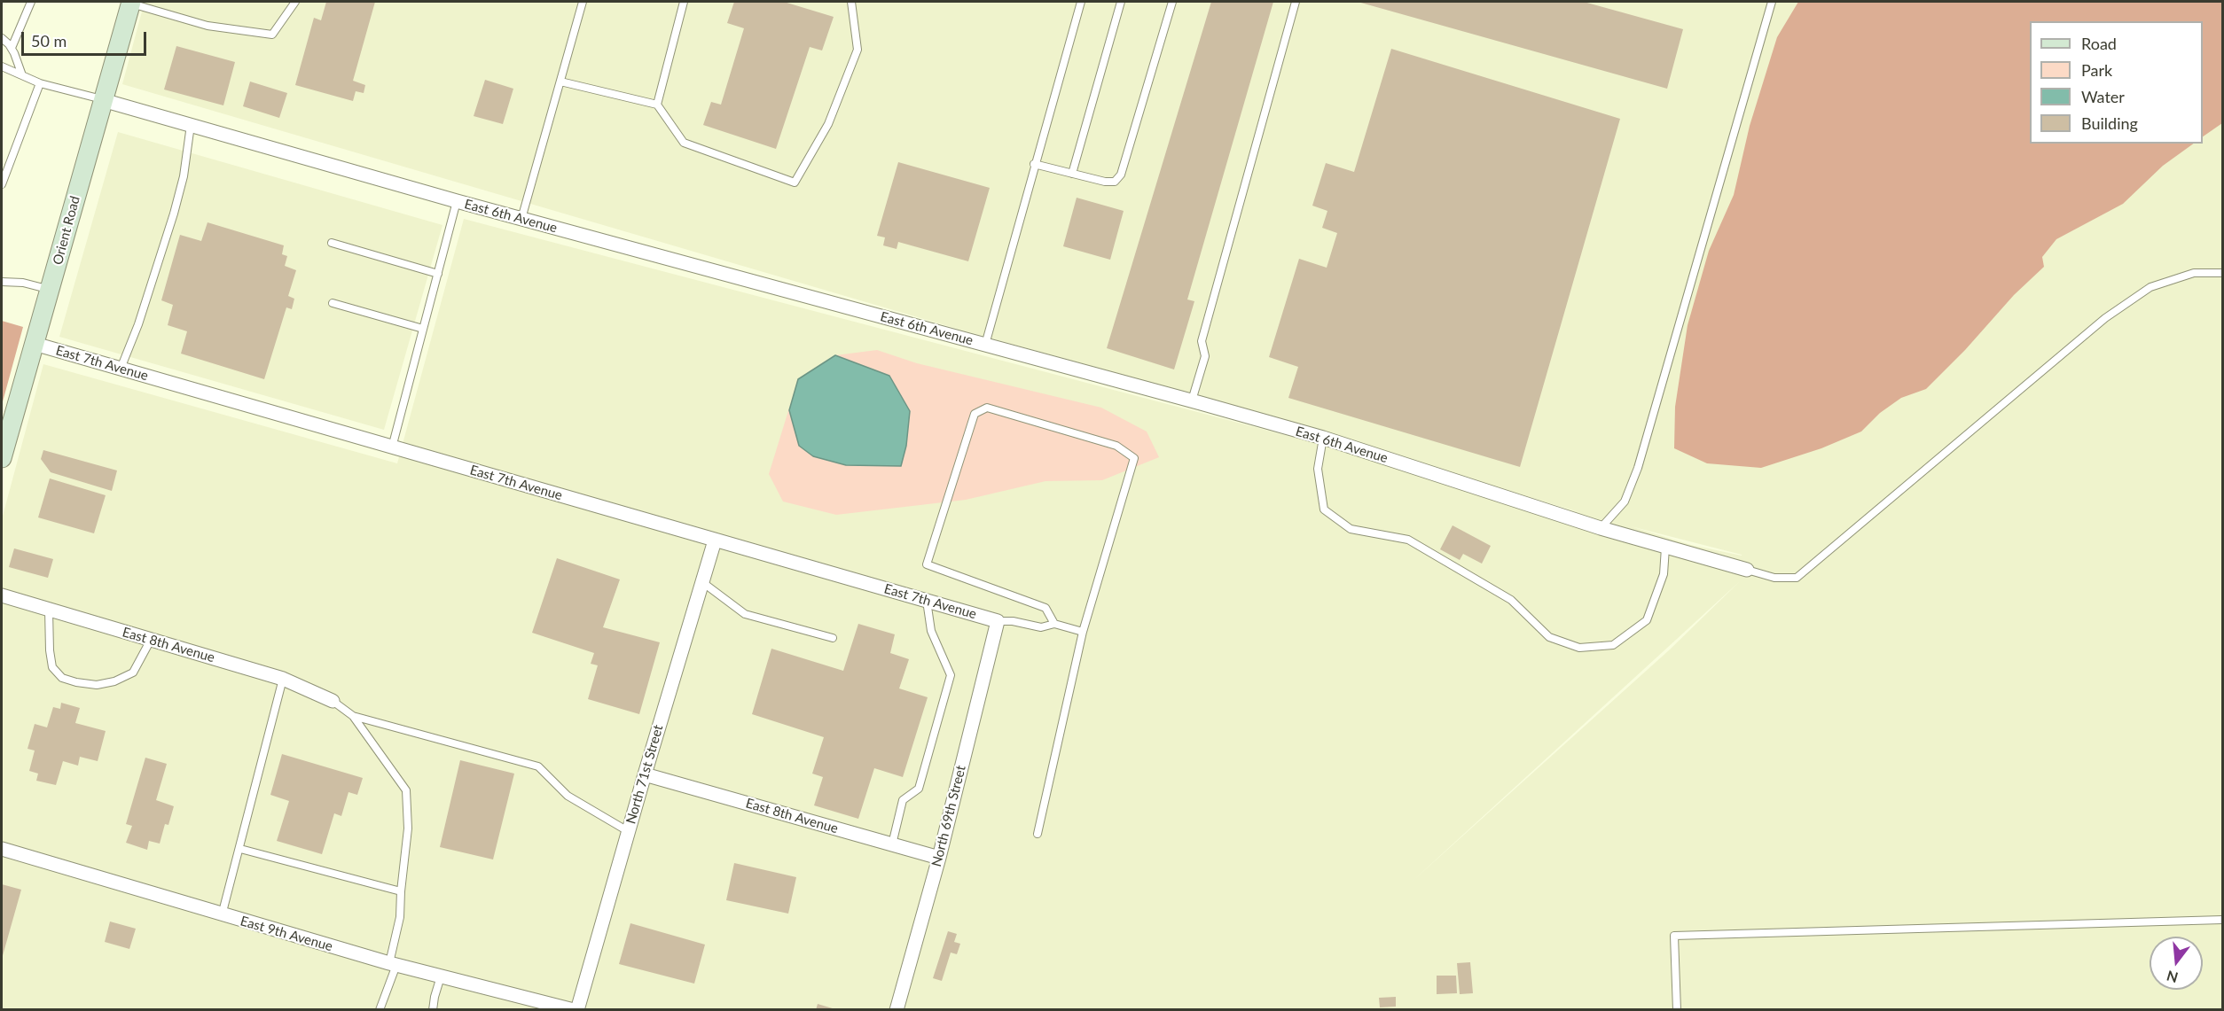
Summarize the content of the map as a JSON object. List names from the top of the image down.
{
  "streets": {
    "street": [
      "East 6th Avenue",
      "Orient Road",
      "East 7th Avenue",
      "East 8th Avenue",
      "North 71st Street",
      "North 69th Street",
      "East 9th Avenue"
    ]
  },
  "crossings": [
    ["East 6th Avenue", "Orient Road"],
    ["Orient Road", "East 7th Avenue"],
    ["East 7th Avenue", "North 71st Street"],
    ["East 7th Avenue", "North 69th Street"],
    ["East 8th Avenue", "North 71st Street"],
    ["East 8th Avenue", "North 69th Street"],
    ["North 71st Street", "East 9th Avenue"]
  ],
  "legend": [
    "Road",
    "Park",
    "Water",
    "Building"
  ],
  "scale_bar": "50 m",
  "north": "bottom"
}
